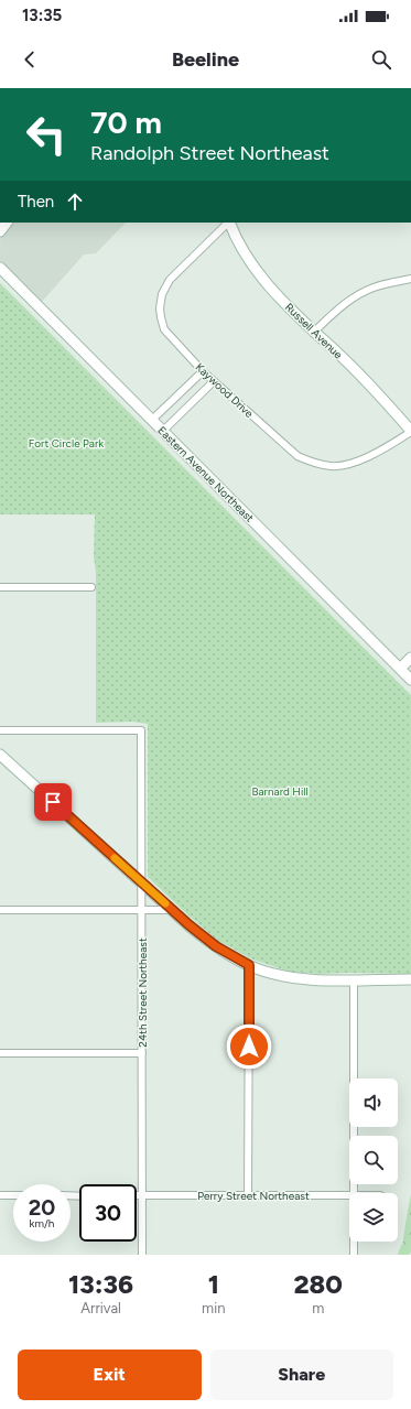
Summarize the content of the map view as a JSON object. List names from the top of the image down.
{
  "streets": {
    "street": [
      "Russell Avenue",
      "Kaywood Drive",
      "Eastern Avenue Northeast",
      "24th Street Northeast",
      "Perry Street Northeast"
    ]
  },
  "crossings": [
    ["Russell Avenue", "Kaywood Drive"],
    ["24th Street Northeast", "Perry Street Northeast"]
  ],
  "parks": ["Fort Circle Park", "Barnard Hill"],
  "page": {
    "status": "13:35",
    "header": "Beeline",
    "turn": ["70 m", "Randolph Street Northeast"],
    "then": "Then",
    "speed": "20 km/h",
    "limit": "30",
    "eta": [
      "13:36",
      "Arrival",
      "1",
      "min",
      "280",
      "m"
    ],
    "buttons": ["Exit", "Share"]
  }
}
